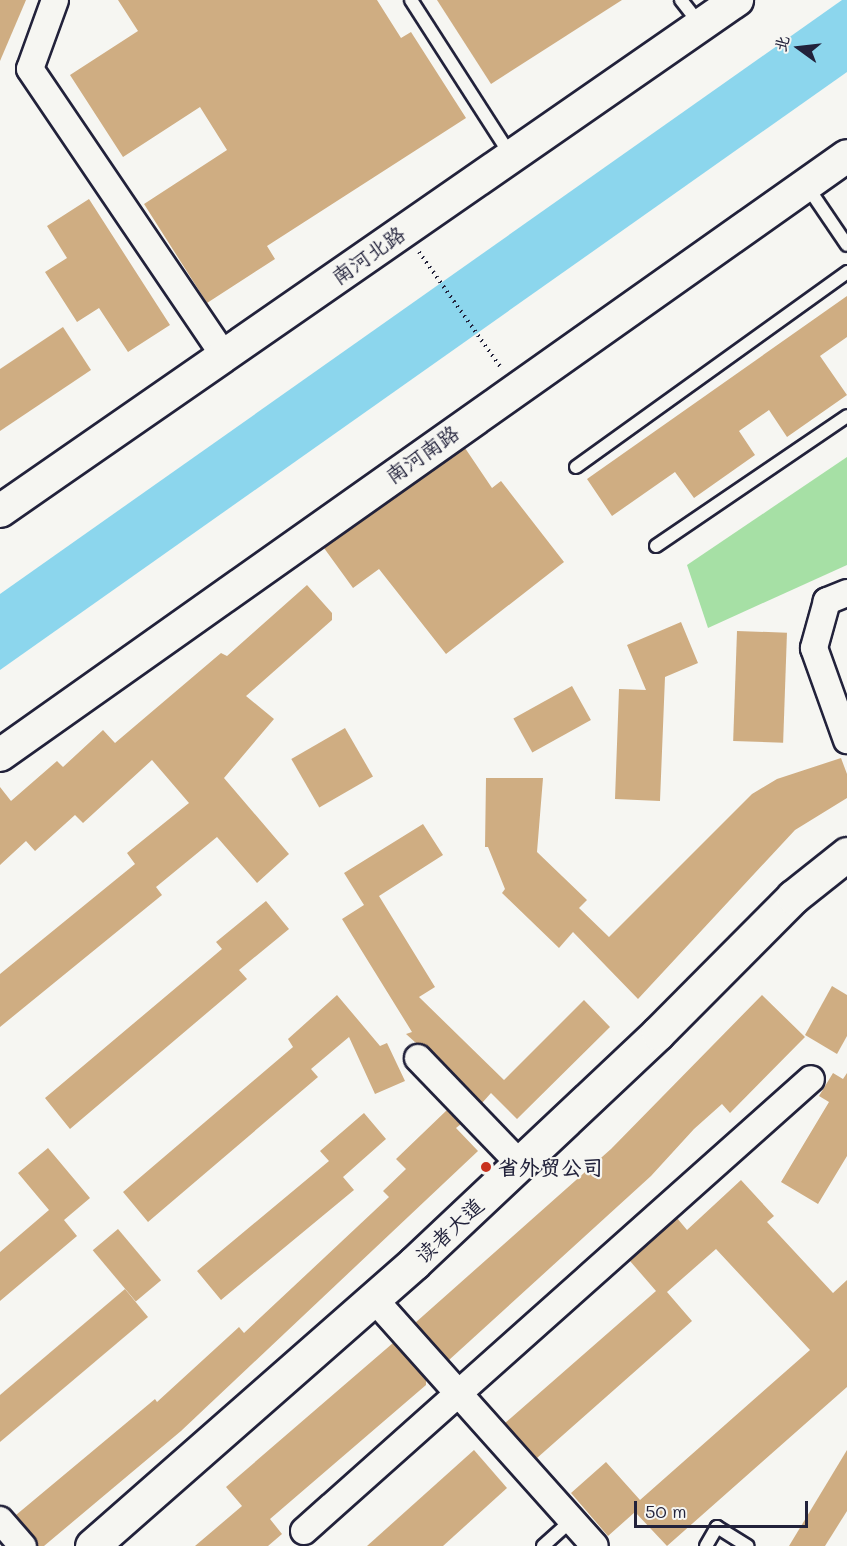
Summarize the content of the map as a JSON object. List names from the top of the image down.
{
  "streets": {
    "main road": ["读者大道"],
    "street": ["南河北路", "南河南路"]
  },
  "places": ["省外贸公司"],
  "scale_bar": "50 m",
  "north": "left"
}
